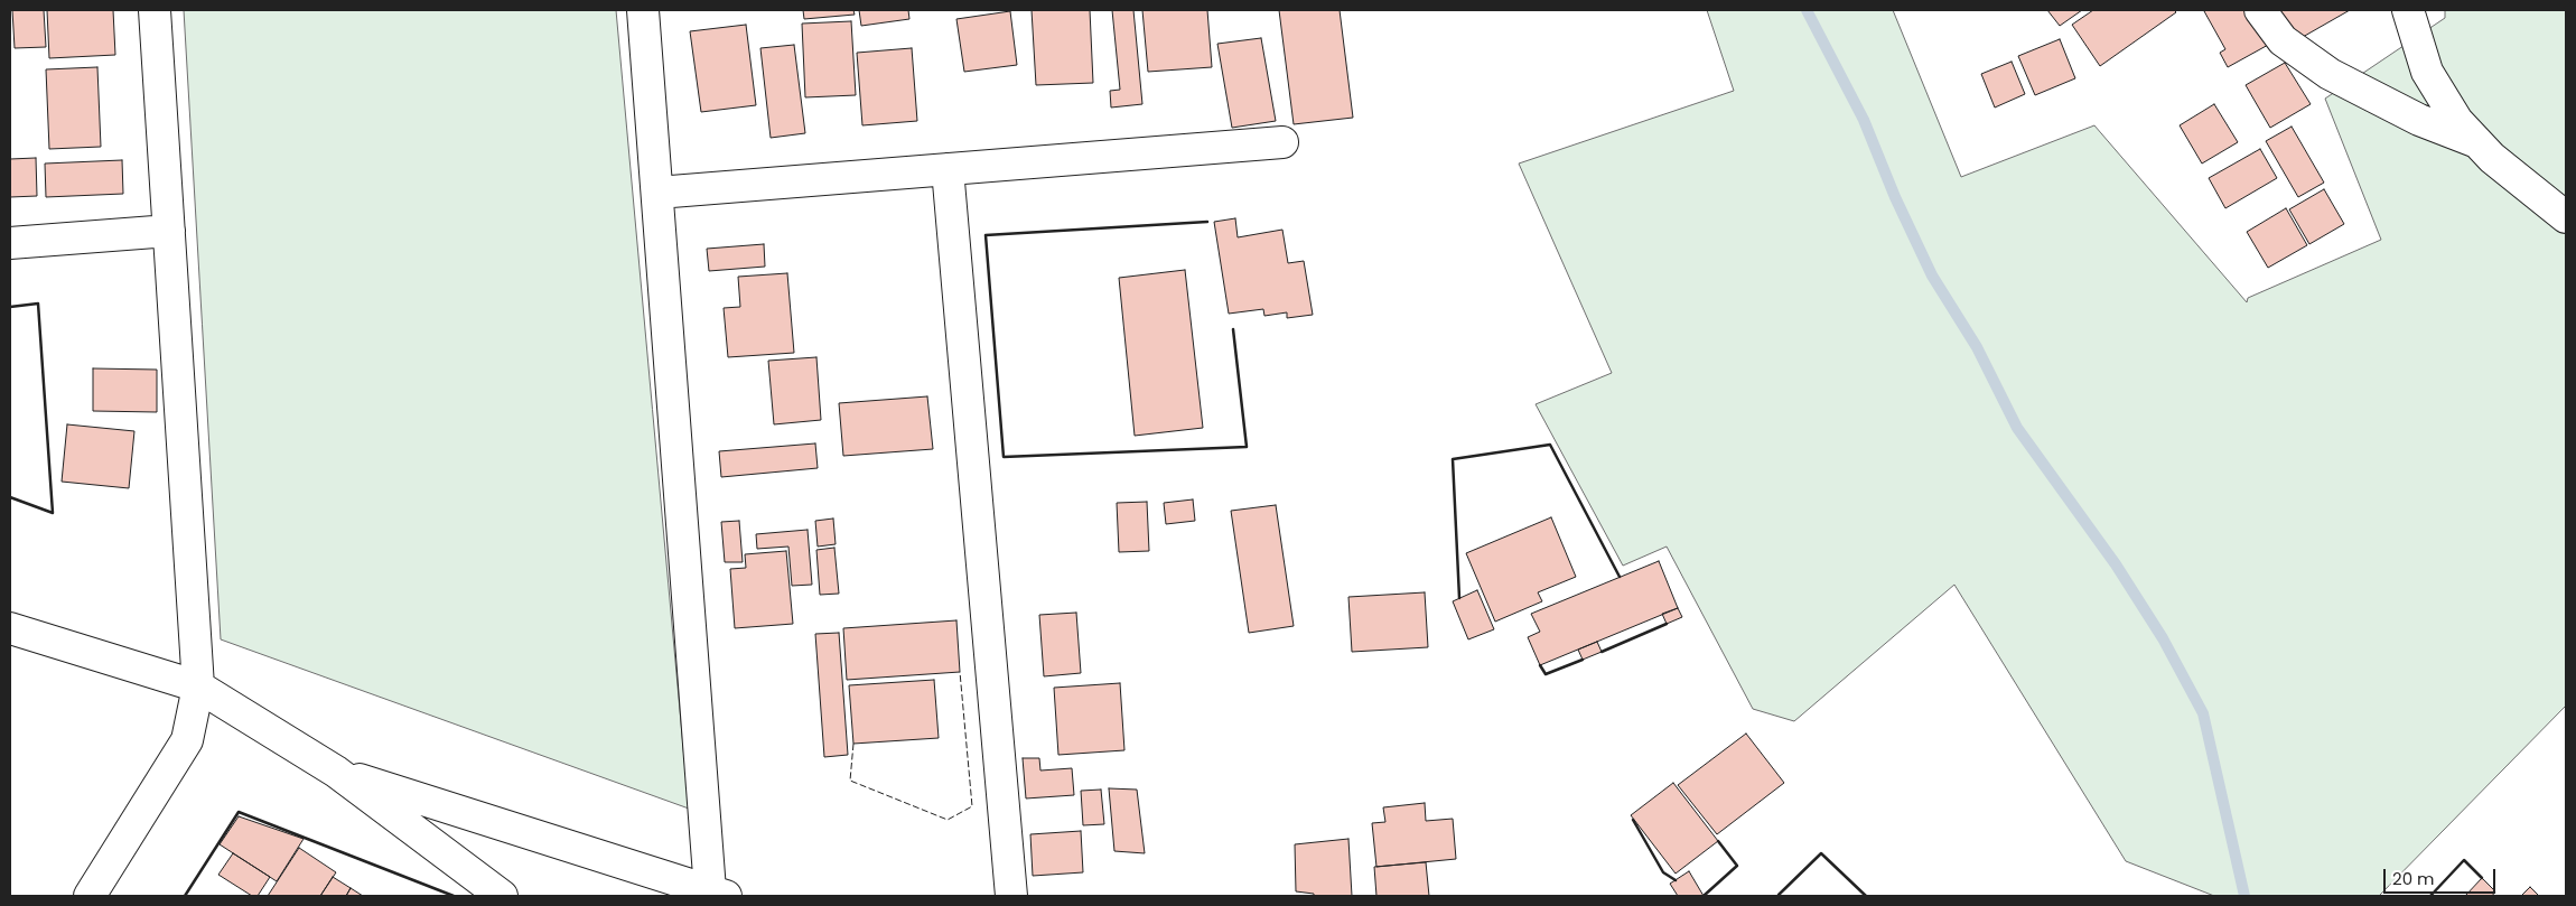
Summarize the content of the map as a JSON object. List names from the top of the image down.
{
  "scale_bar": "20 m"
}
